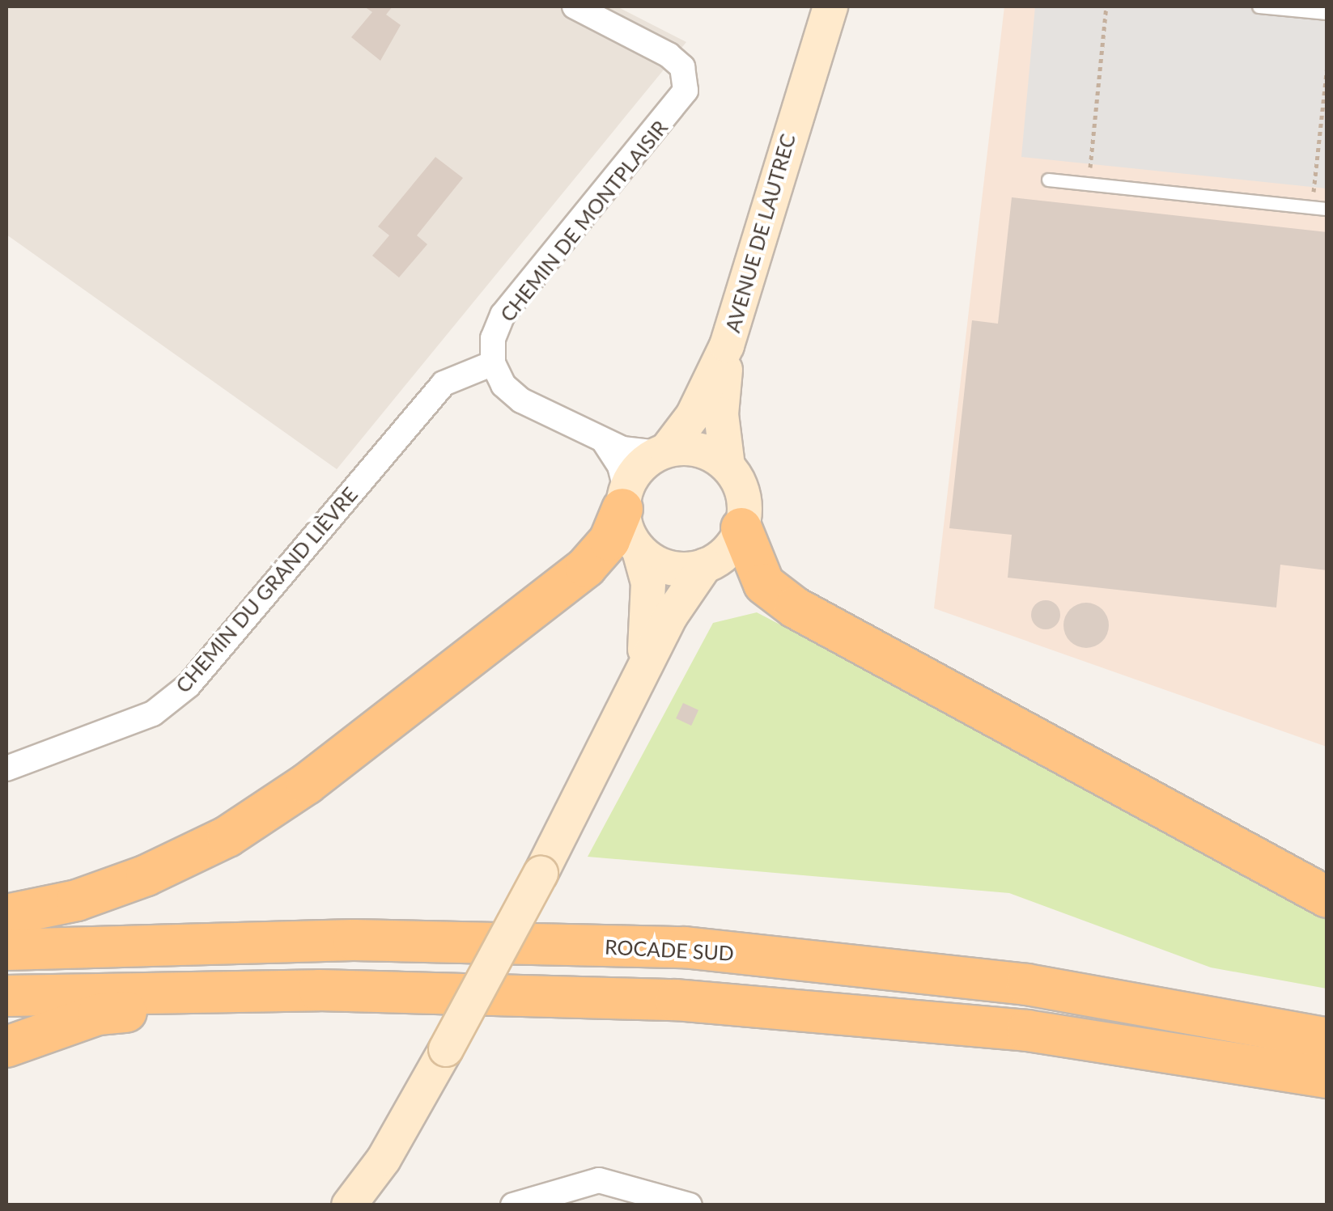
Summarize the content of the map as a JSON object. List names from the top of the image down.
{
  "streets": {
    "highway": ["ROCADE SUD"],
    "main road": ["AVENUE DE LAUTREC"],
    "street": ["CHEMIN DE MONTPLAISIR", "CHEMIN DU GRAND LIÈVRE"]
  },
  "crossings": [
    ["CHEMIN DE MONTPLAISIR", "CHEMIN DU GRAND LIÈVRE"]
  ]
}
